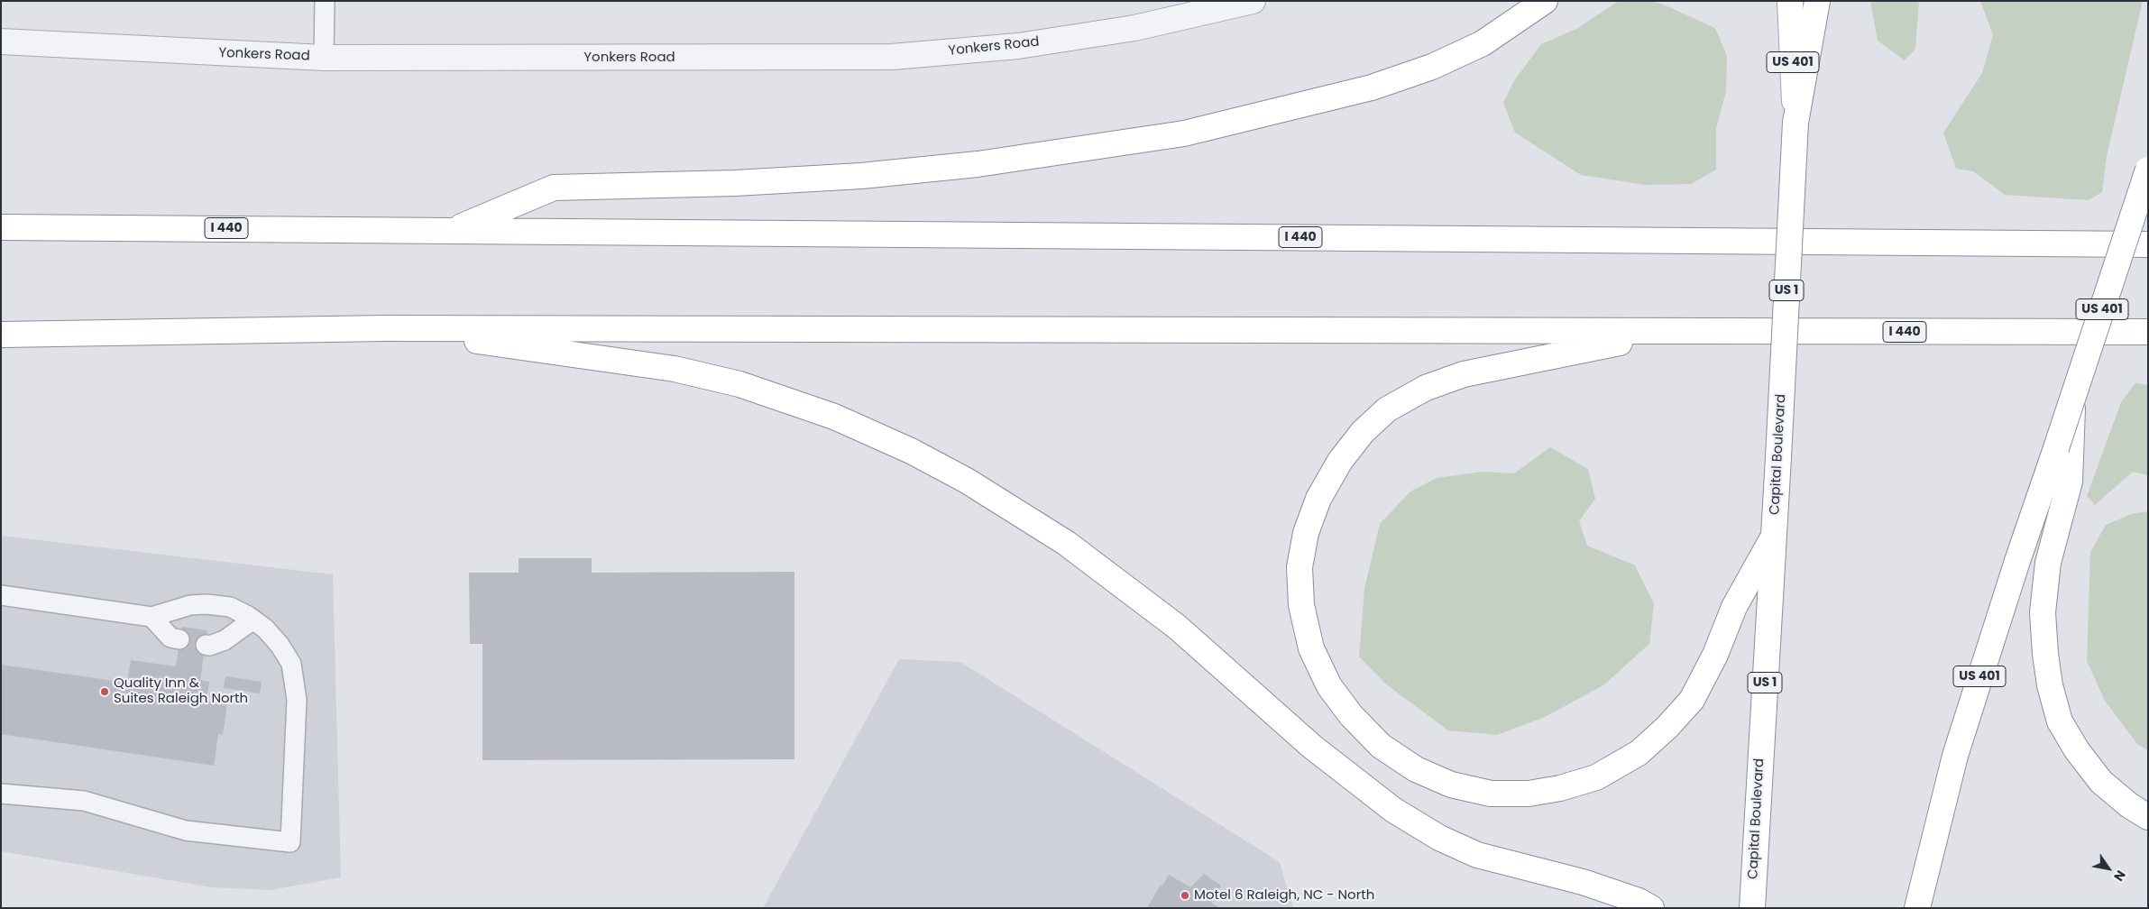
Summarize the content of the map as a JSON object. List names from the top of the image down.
{
  "streets": {
    "main road": [
      "US 401",
      "I 440",
      "US 1",
      "Capital Boulevard"
    ],
    "street": ["Yonkers Road"]
  },
  "crossings": [
    ["US 1", "Capital Boulevard"]
  ],
  "places": ["Quality Inn & Suites Raleigh North", "Motel 6 Raleigh, NC - North"],
  "north": "bottom right"
}
